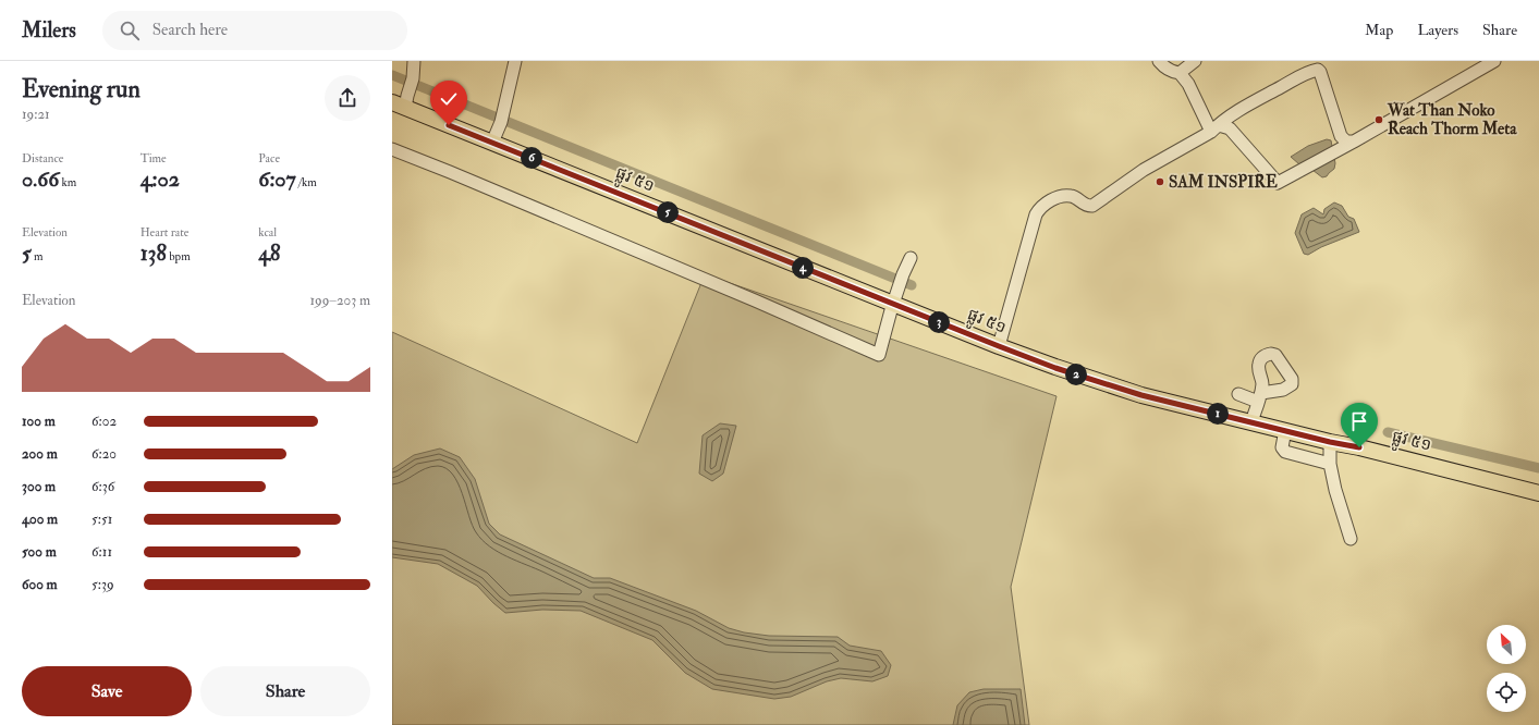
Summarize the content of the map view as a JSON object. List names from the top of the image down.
{
  "streets": {
    "main road": ["ផ្លូវ ៥១"]
  },
  "places": ["Wat Than Noko Reach Thorm Meta", "SAM INSPIRE"],
  "north": "top left",
  "page": {
    "header": "Milers",
    "search": "Search here",
    "nav": ["Map", "Layers", "Share"],
    "heading": ["Evening run", "19:21"],
    "stats": [
      ["Distance", "0.66 km"],
      ["Time", "4:02"],
      ["Pace", "6:07 /km"],
      ["Elevation", "5 m"],
      ["Heart rate", "138 bpm"],
      ["kcal", "48"]
    ],
    "pins": [
      "6",
      "5",
      "4",
      "3",
      "2",
      "1"
    ],
    "chart": ["Elevation", "199–203 m"],
    "list": [
      {
        "name": "100 m",
        "note": "6:02"
      },
      {
        "name": "200 m",
        "note": "6:20"
      },
      {
        "name": "300 m",
        "note": "6:36"
      },
      {
        "name": "400 m",
        "note": "5:51"
      },
      {
        "name": "500 m",
        "note": "6:11"
      },
      {
        "name": "600 m",
        "note": "5:39"
      }
    ],
    "buttons": ["Save", "Share"]
  }
}
